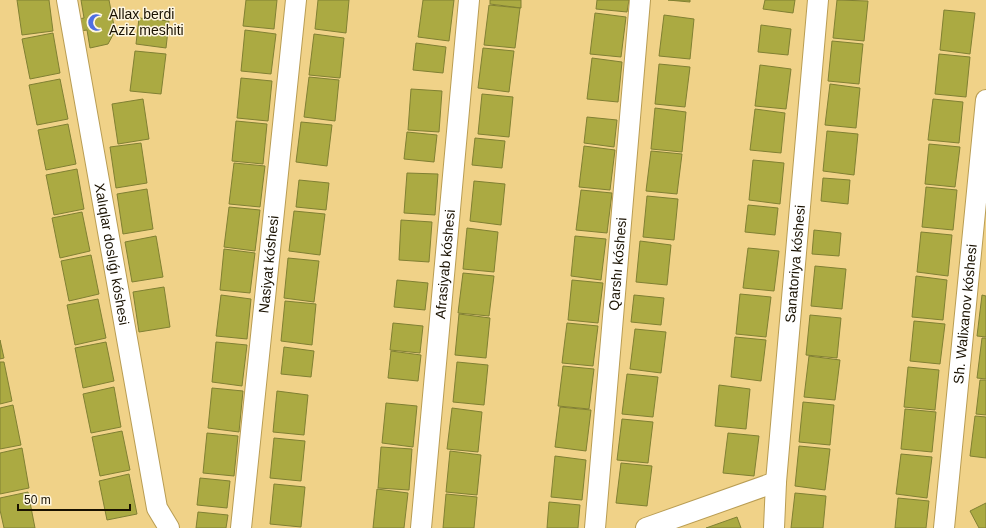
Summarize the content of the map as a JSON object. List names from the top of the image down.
{
  "streets": {
    "street": [
      "Xalıqlar doslıǵı kóshesi",
      "Nasiyat kóshesi",
      "Afrasiyab kóshesi",
      "Qarshı kóshesi",
      "Sanatoriya kóshesi",
      "Sh. Walixanov kóshesi"
    ]
  },
  "places": {
    "mosque": ["Allax berdi Aziz meshiti"]
  },
  "scale_bar": "50 m"
}
